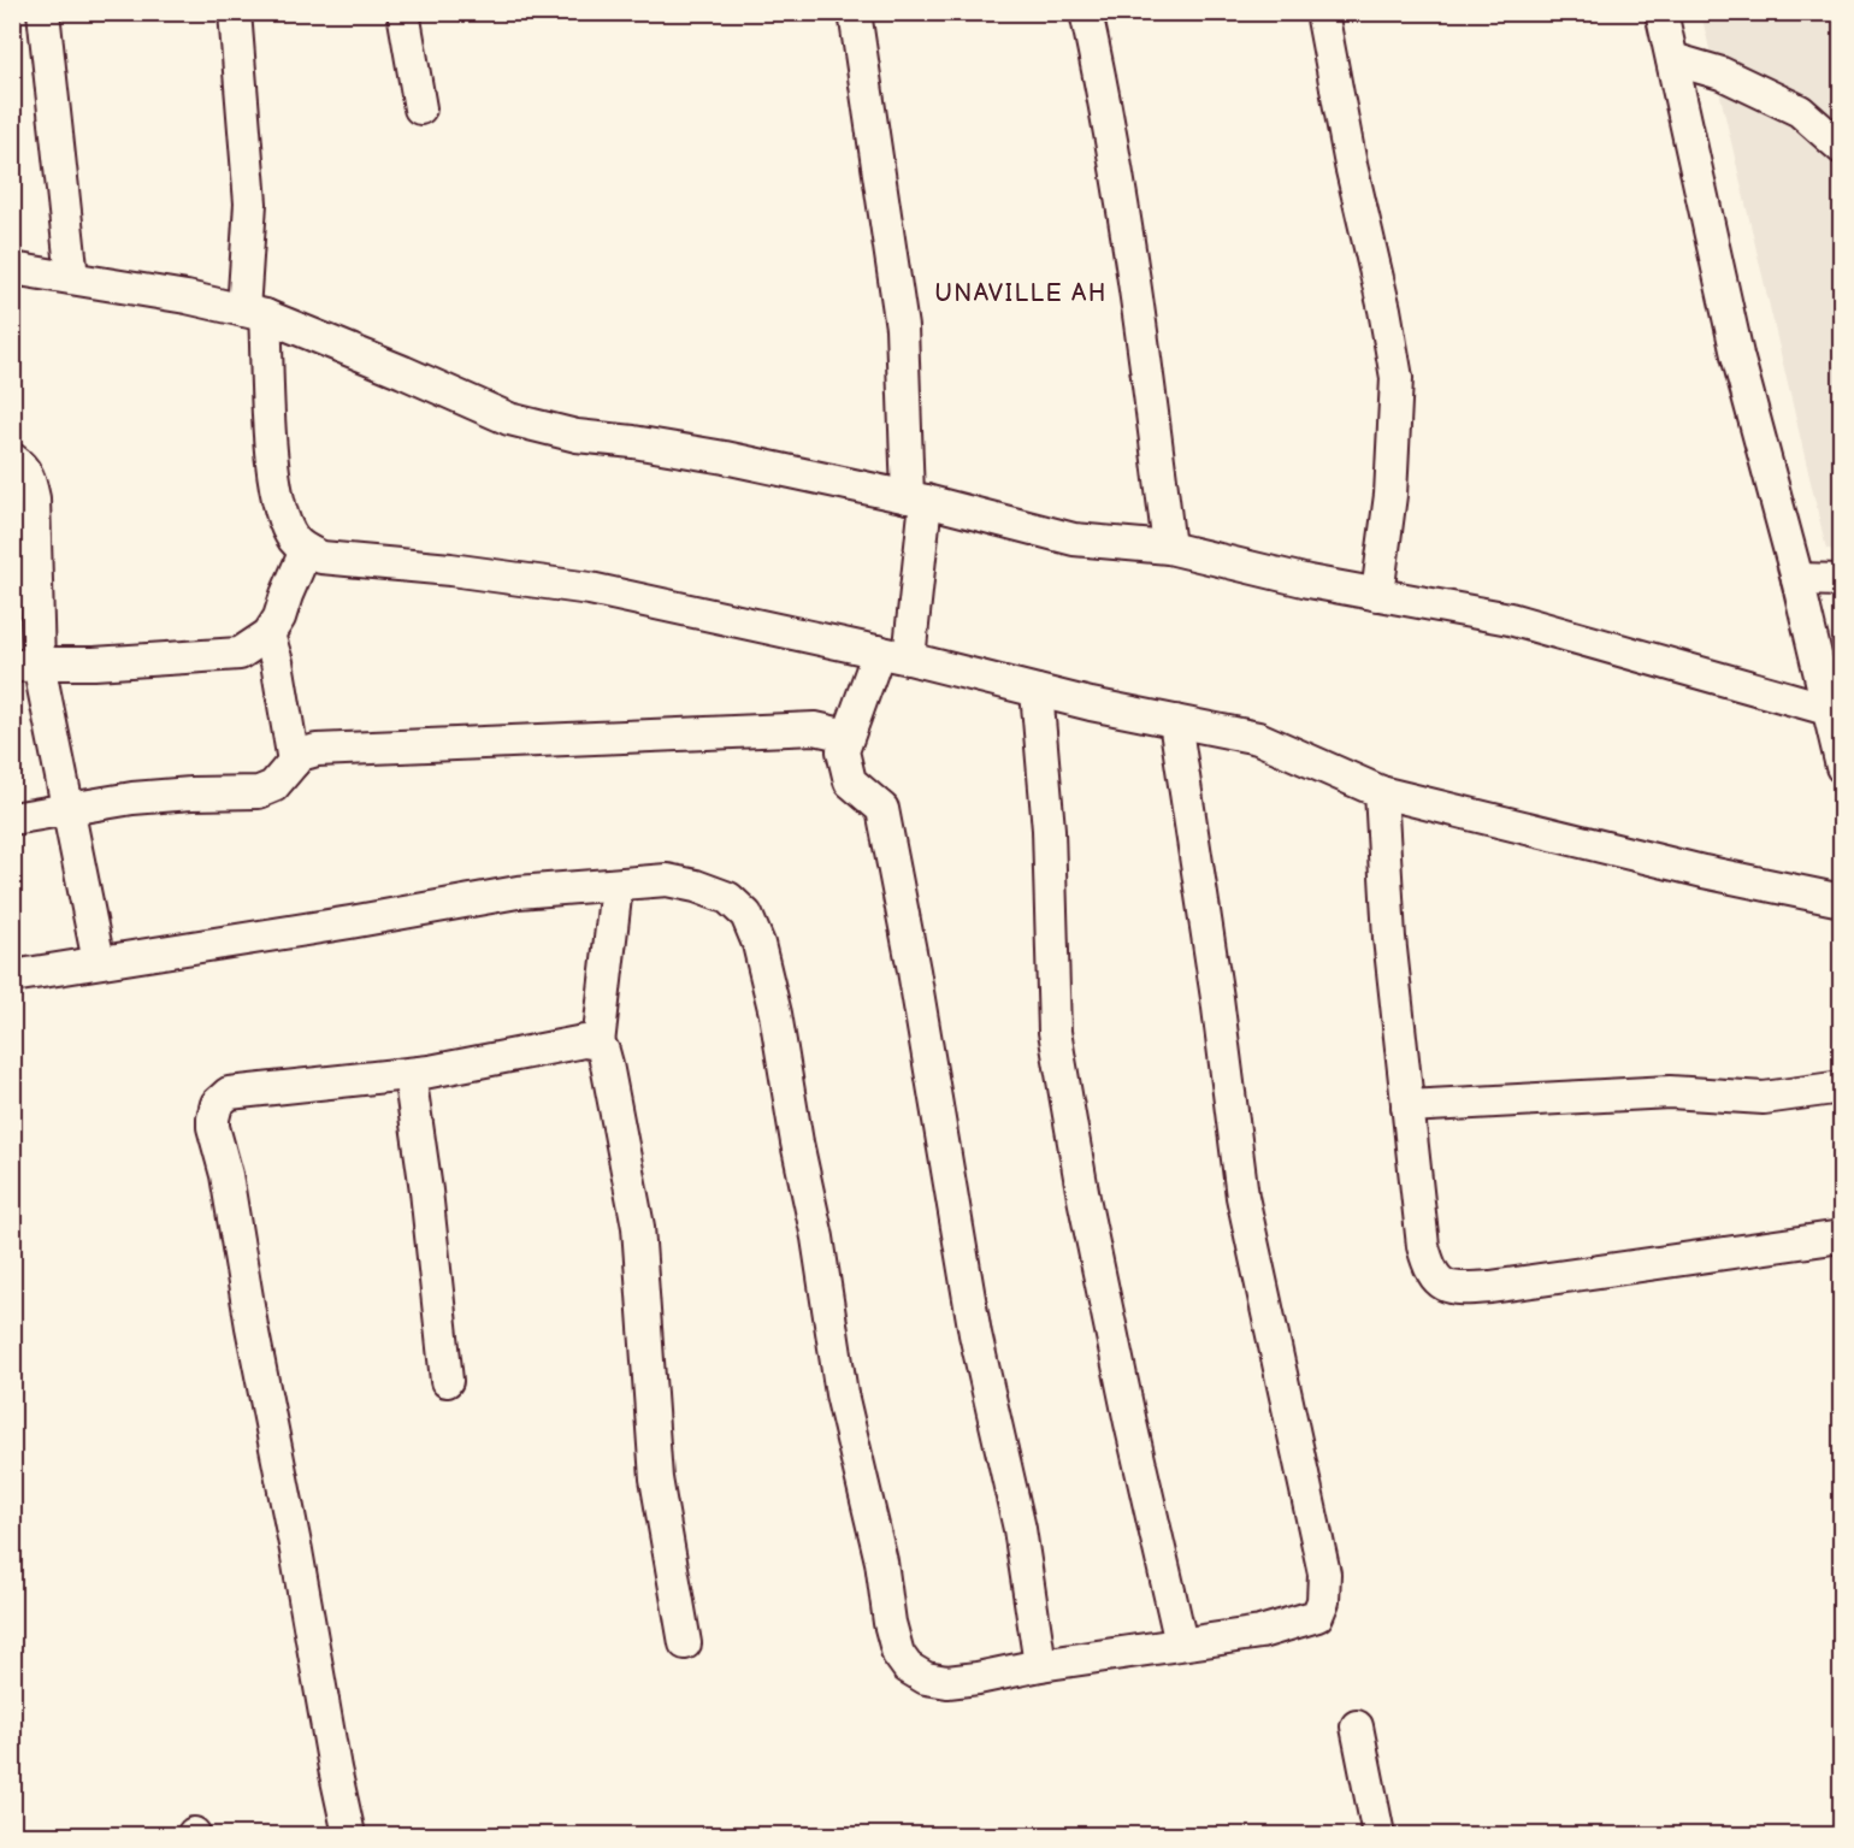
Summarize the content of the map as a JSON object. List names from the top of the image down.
{
  "districts": ["UNAVILLE AH"]
}
